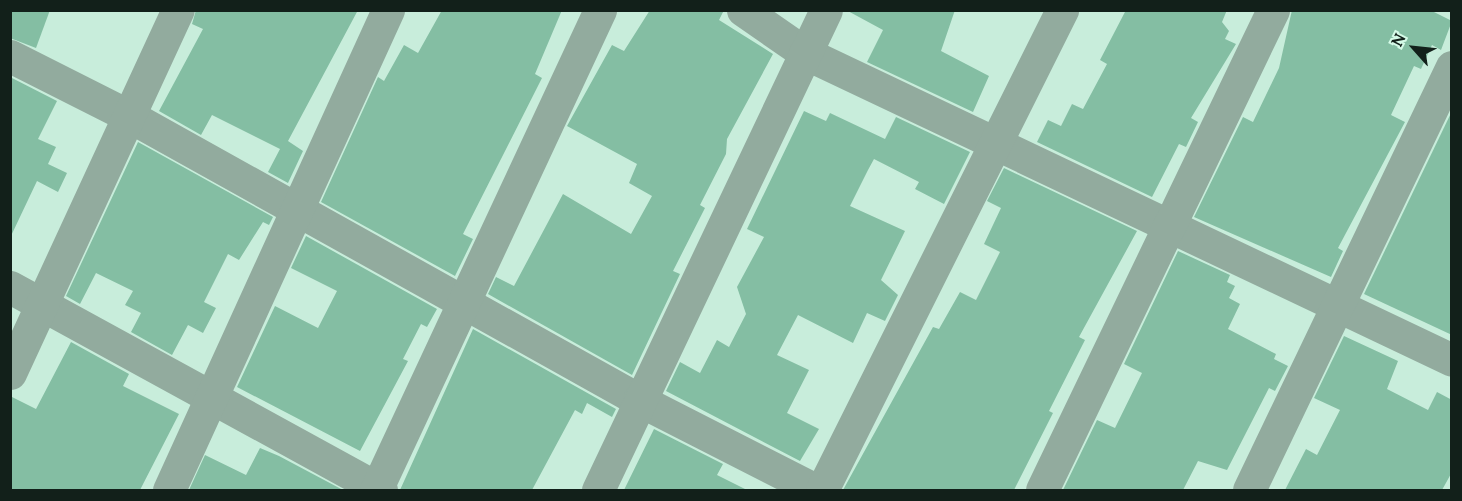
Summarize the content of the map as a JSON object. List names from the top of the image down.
{
  "north": "top left"
}
